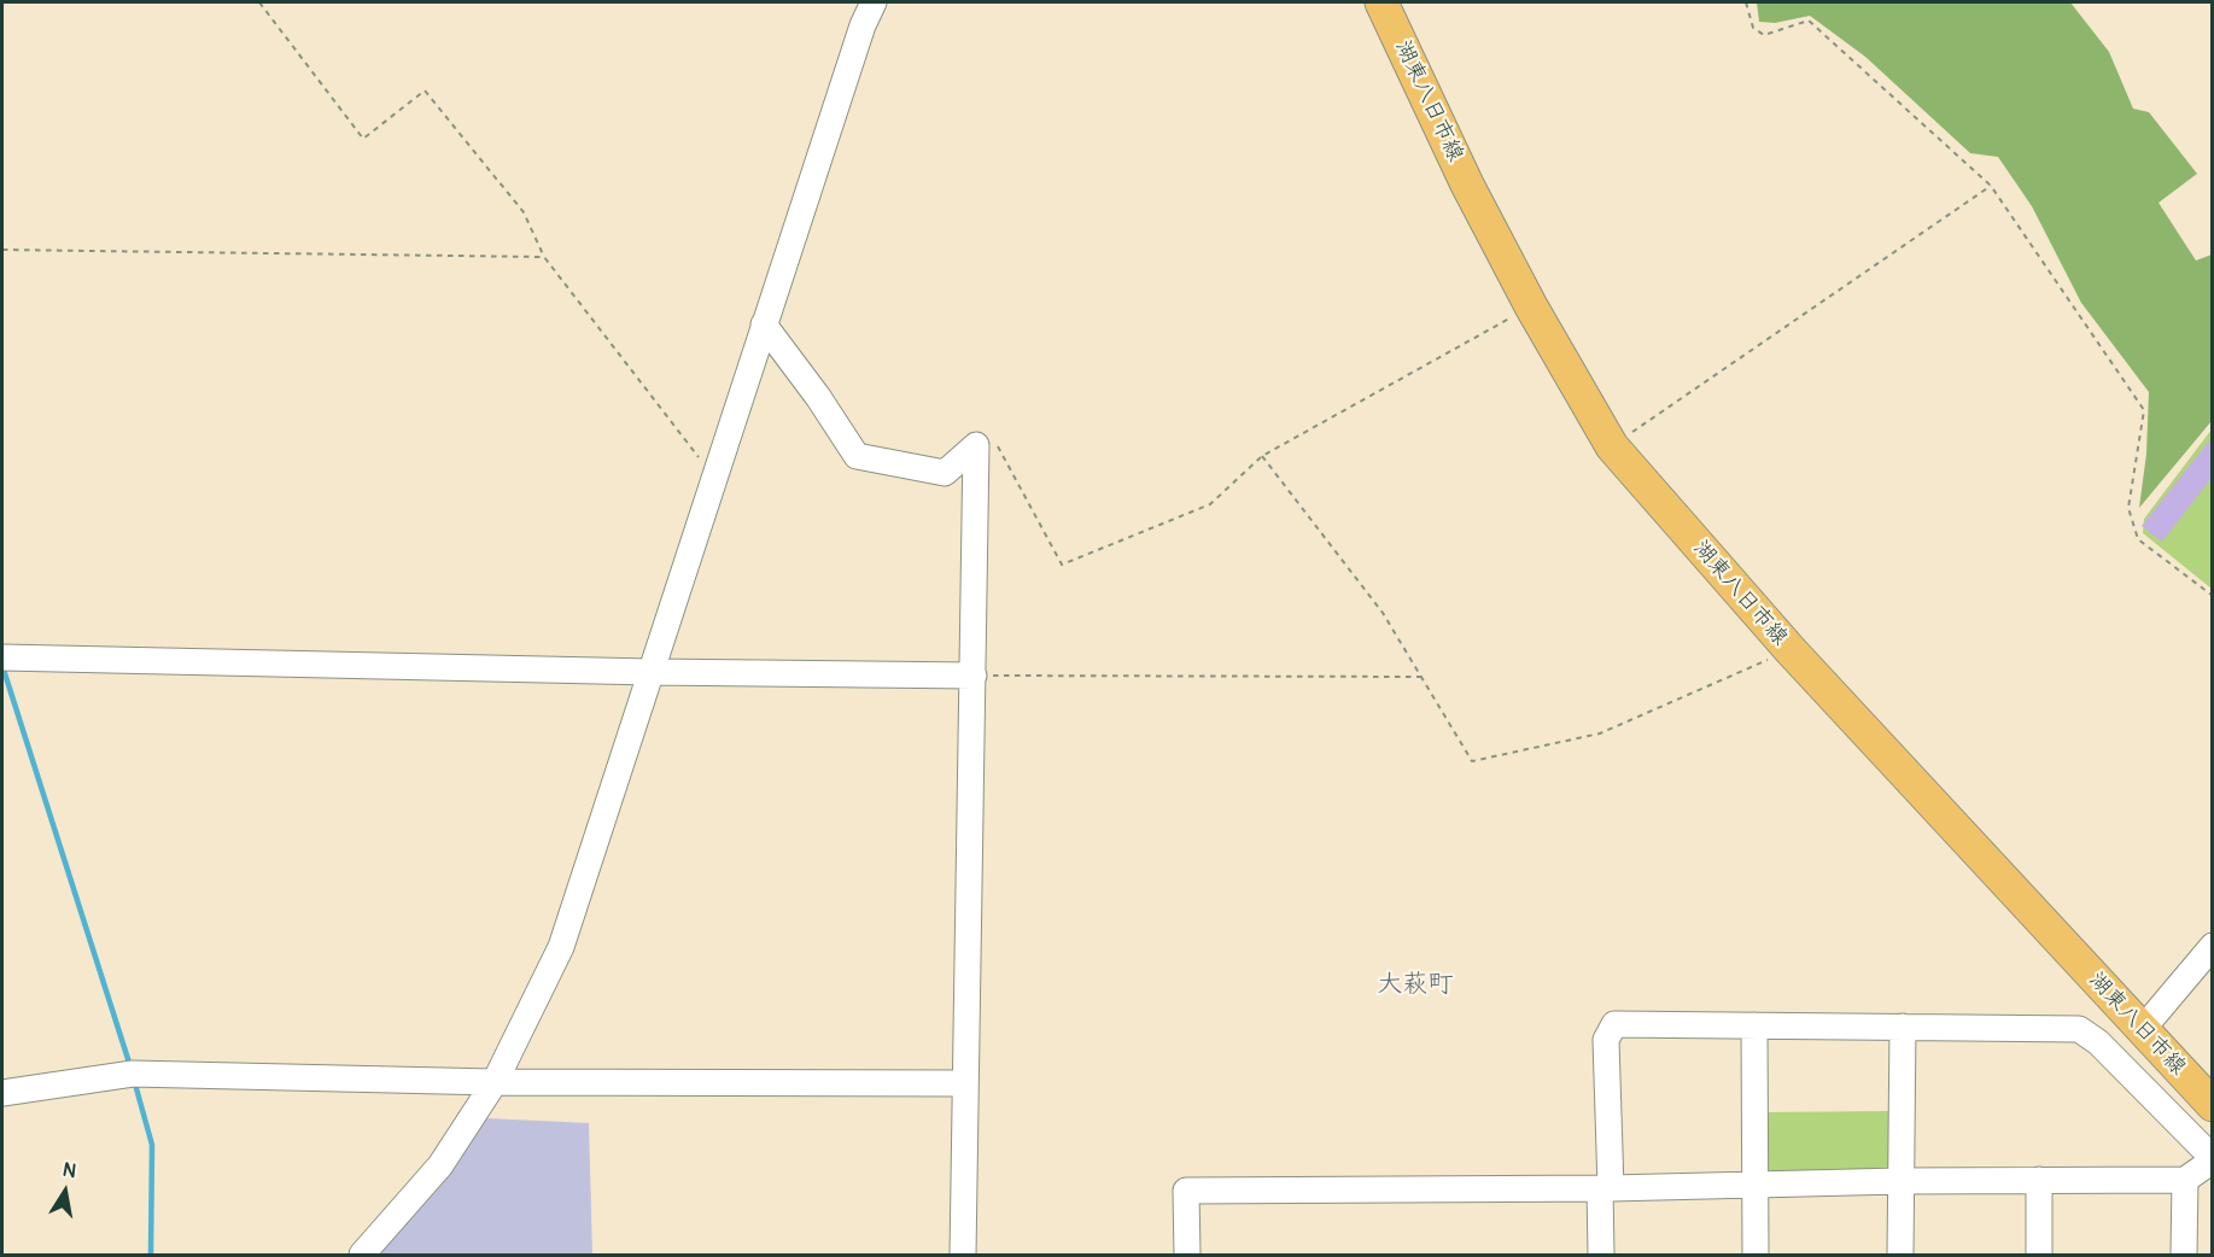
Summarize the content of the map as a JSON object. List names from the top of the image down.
{
  "streets": {
    "main road": ["湖東八日市線"]
  },
  "districts": ["大萩町"],
  "north": "top"
}
